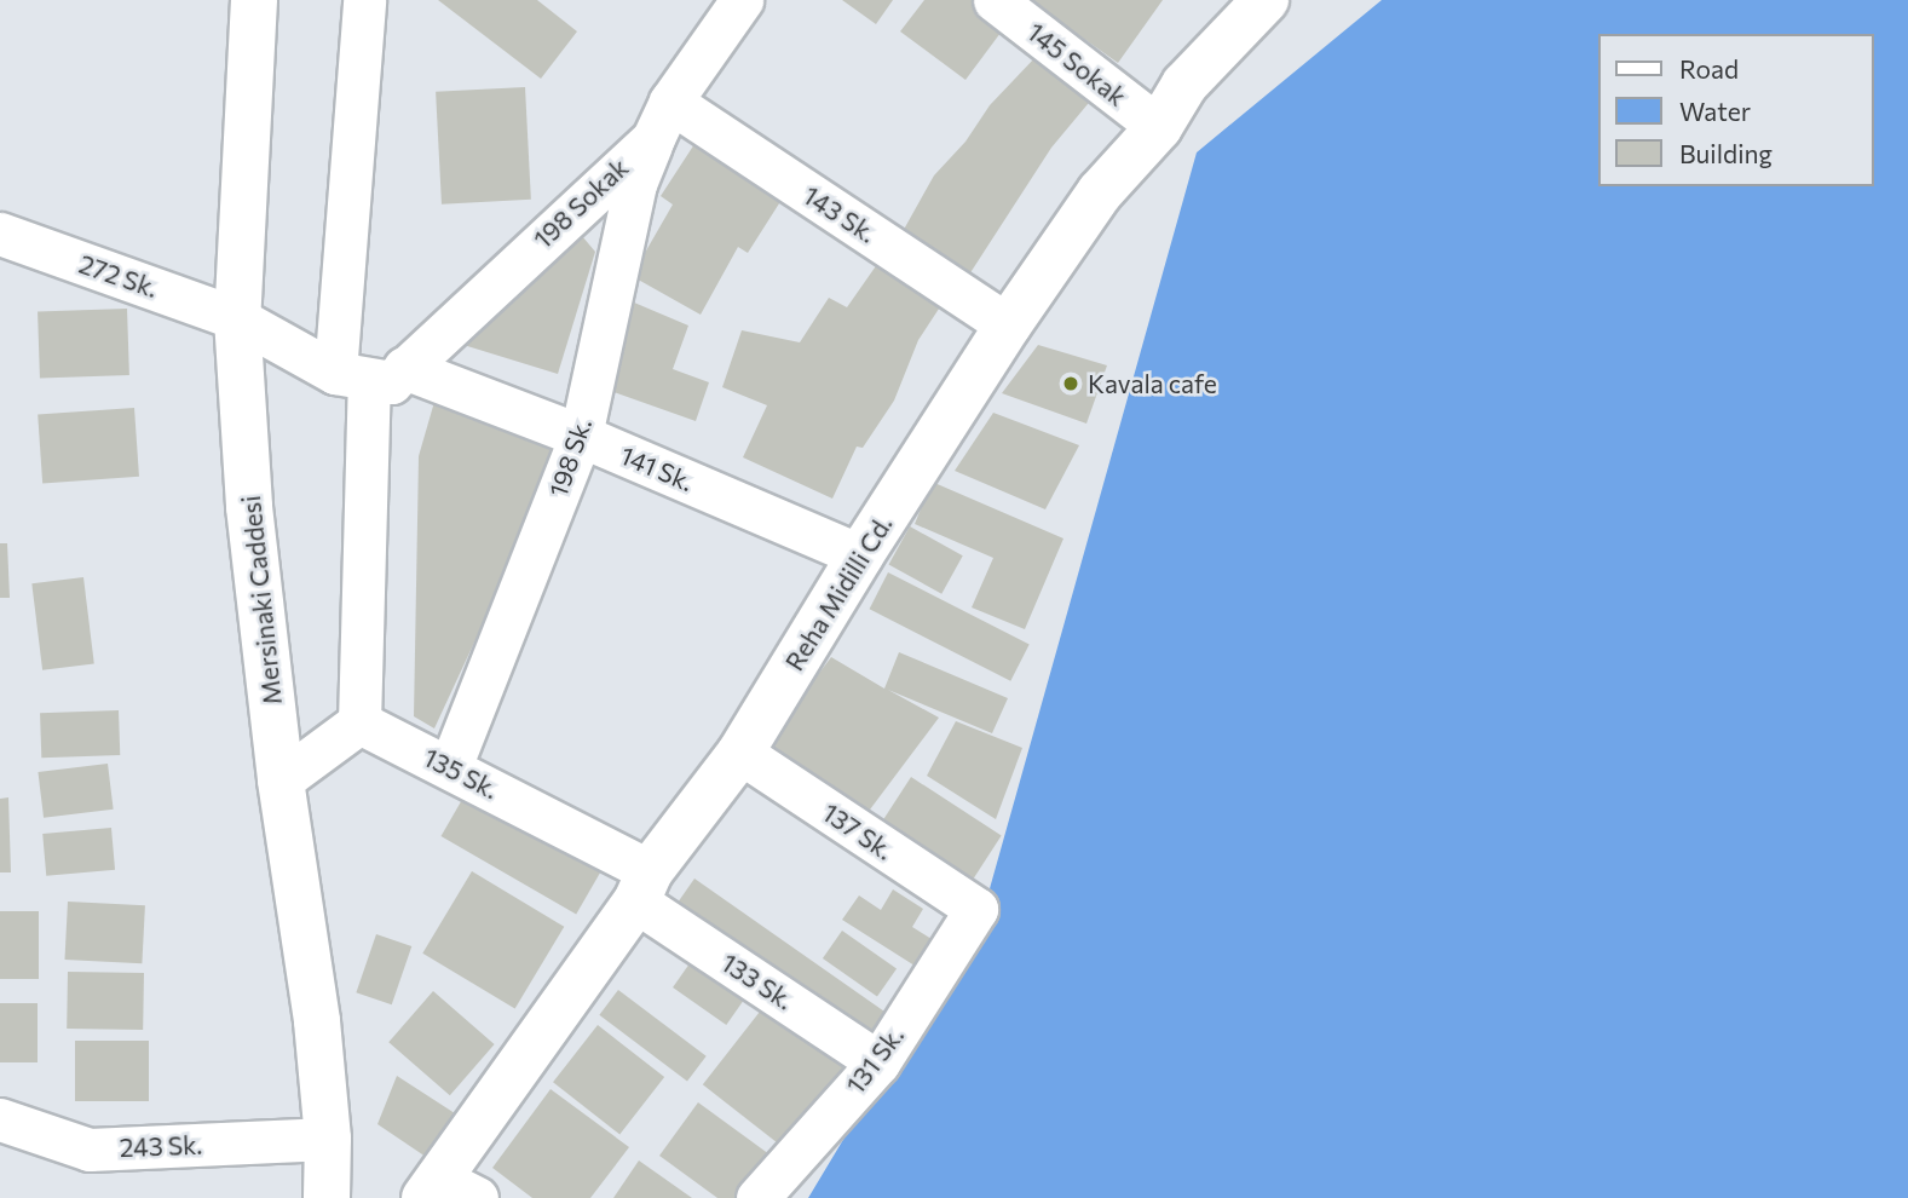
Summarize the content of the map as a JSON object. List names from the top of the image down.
{
  "streets": {
    "street": [
      "145 Sokak",
      "198 Sokak",
      "143 Sk.",
      "272 Sk.",
      "198 Sk.",
      "141 Sk.",
      "Reha Midilli Cd.",
      "Mersinaki Caddesi",
      "135 Sk.",
      "137 Sk.",
      "133 Sk.",
      "131 Sk.",
      "243 Sk."
    ]
  },
  "crossings": [
    ["145 Sokak", "Reha Midilli Cd."],
    ["198 Sokak", "143 Sk."],
    ["198 Sokak", "198 Sk."],
    ["198 Sokak", "141 Sk."],
    ["143 Sk.", "198 Sk."],
    ["143 Sk.", "Reha Midilli Cd."],
    ["272 Sk.", "141 Sk."],
    ["272 Sk.", "Mersinaki Caddesi"],
    ["198 Sk.", "141 Sk."],
    ["198 Sk.", "135 Sk."],
    ["141 Sk.", "Reha Midilli Cd."],
    ["141 Sk.", "Mersinaki Caddesi"],
    ["Reha Midilli Cd.", "135 Sk."],
    ["Reha Midilli Cd.", "137 Sk."],
    ["Reha Midilli Cd.", "133 Sk."],
    ["Mersinaki Caddesi", "243 Sk."],
    ["135 Sk.", "133 Sk."],
    ["137 Sk.", "131 Sk."],
    ["133 Sk.", "131 Sk."]
  ],
  "places": ["Kavala cafe"],
  "legend": ["Road", "Water", "Building"]
}
